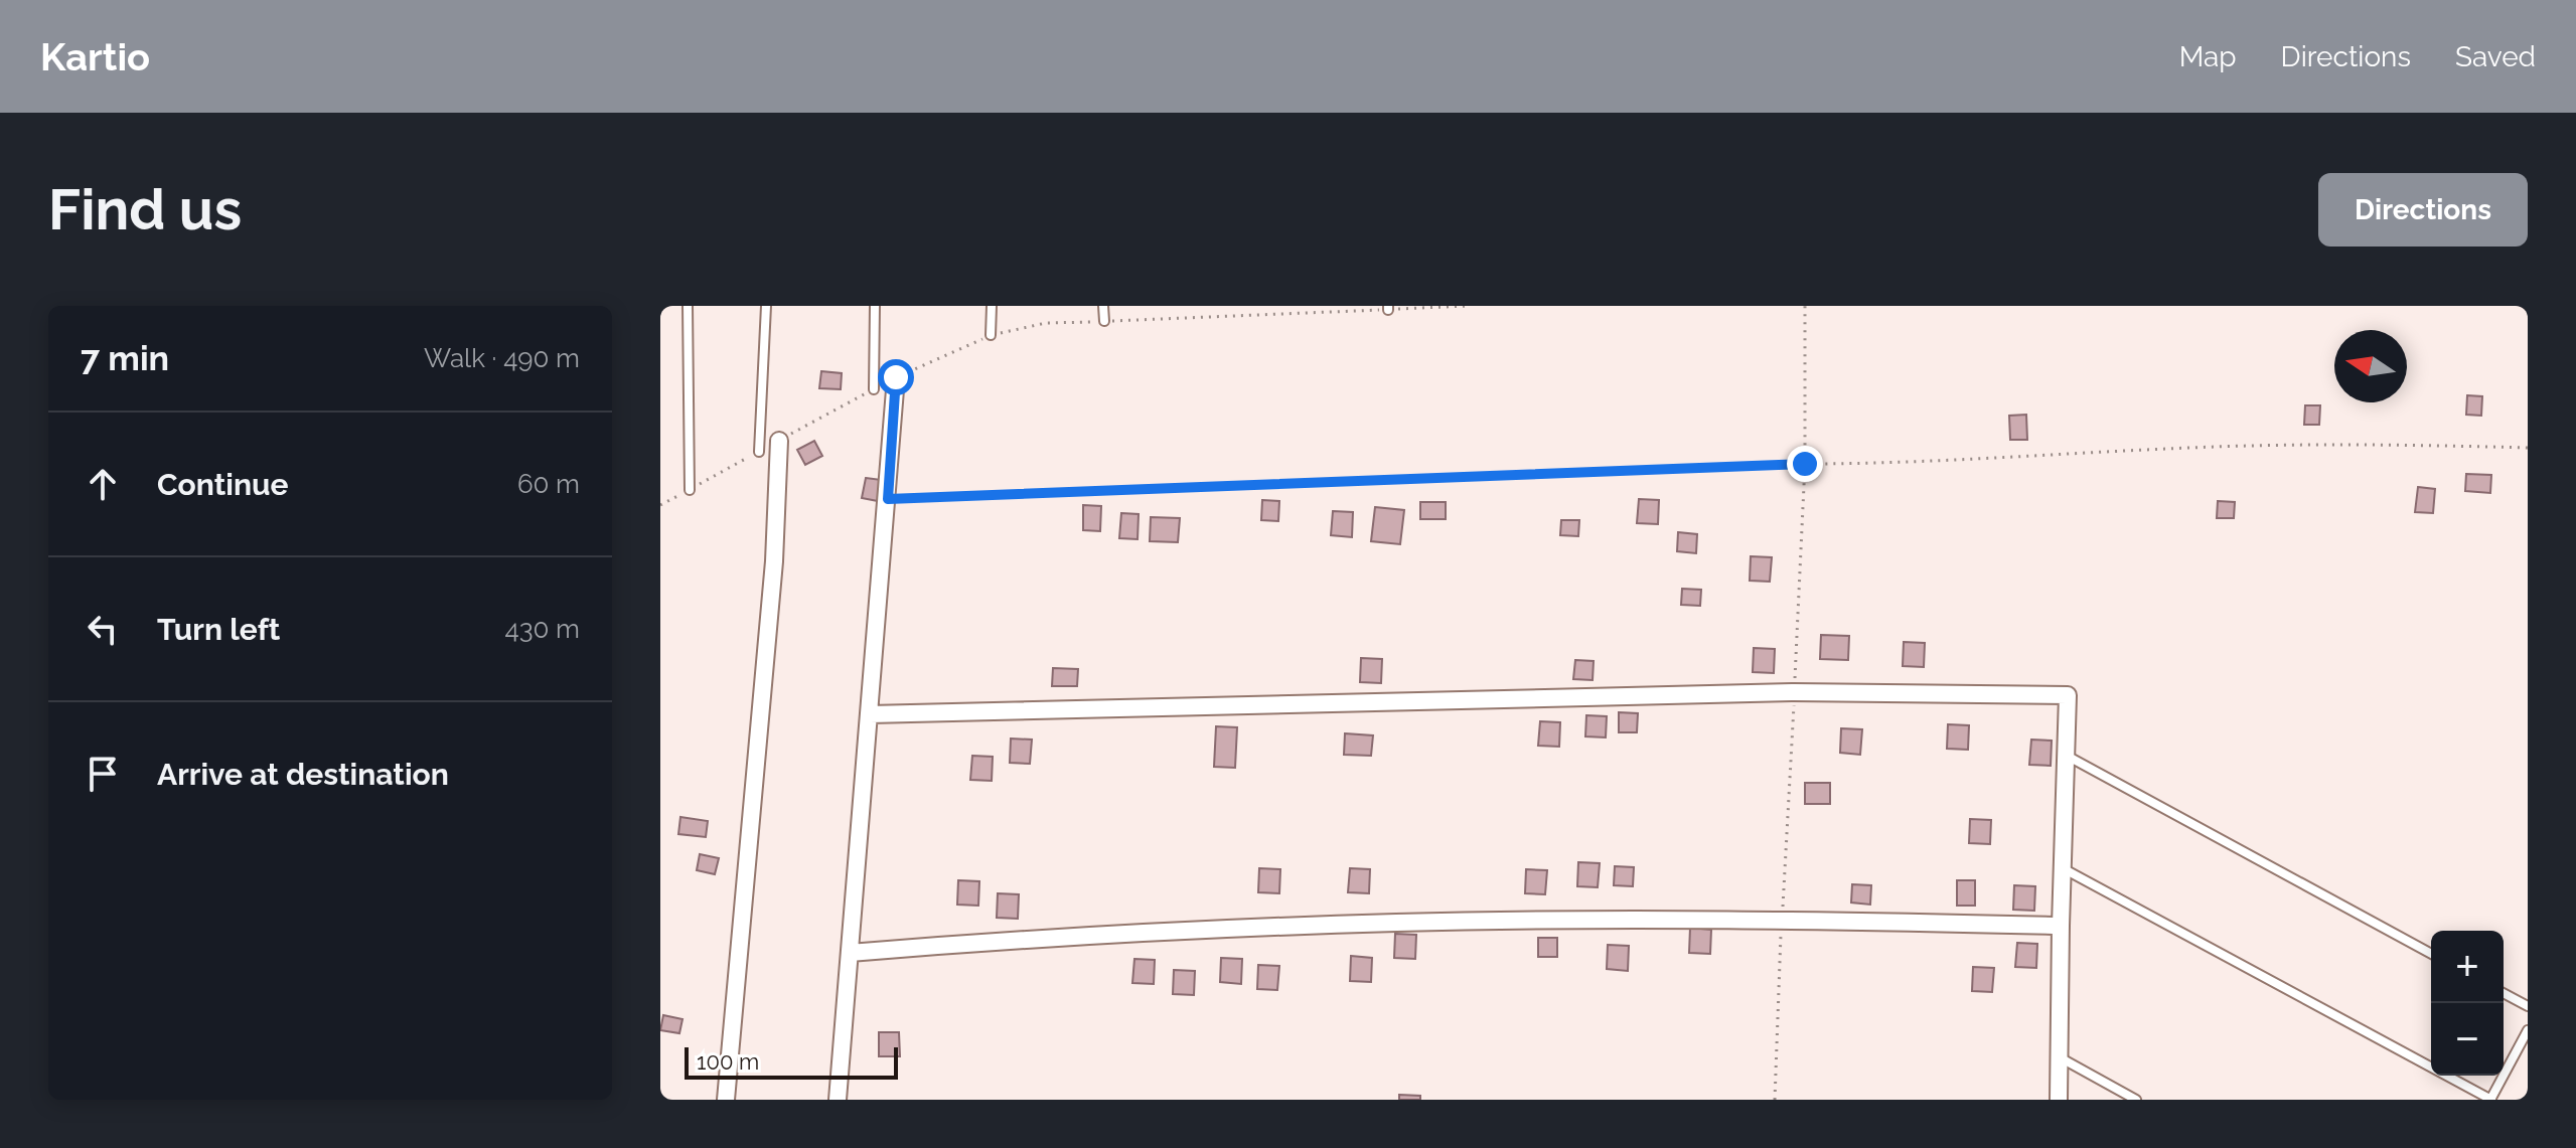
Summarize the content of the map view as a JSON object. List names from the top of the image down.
{
  "scale_bar": "100 m",
  "north": "left",
  "page": {
    "header": "Kartio",
    "nav": ["Map", "Directions", "Saved"],
    "buttons": "Directions",
    "title": "Find us",
    "heading": ["7 min", "Walk · 490 m"],
    "list": [
      ["Continue", "60 m"],
      ["Turn left", "430 m"],
      "Arrive at destination"
    ],
    "map_buttons": ["+", "−"],
    "scale": "100 m"
  }
}
